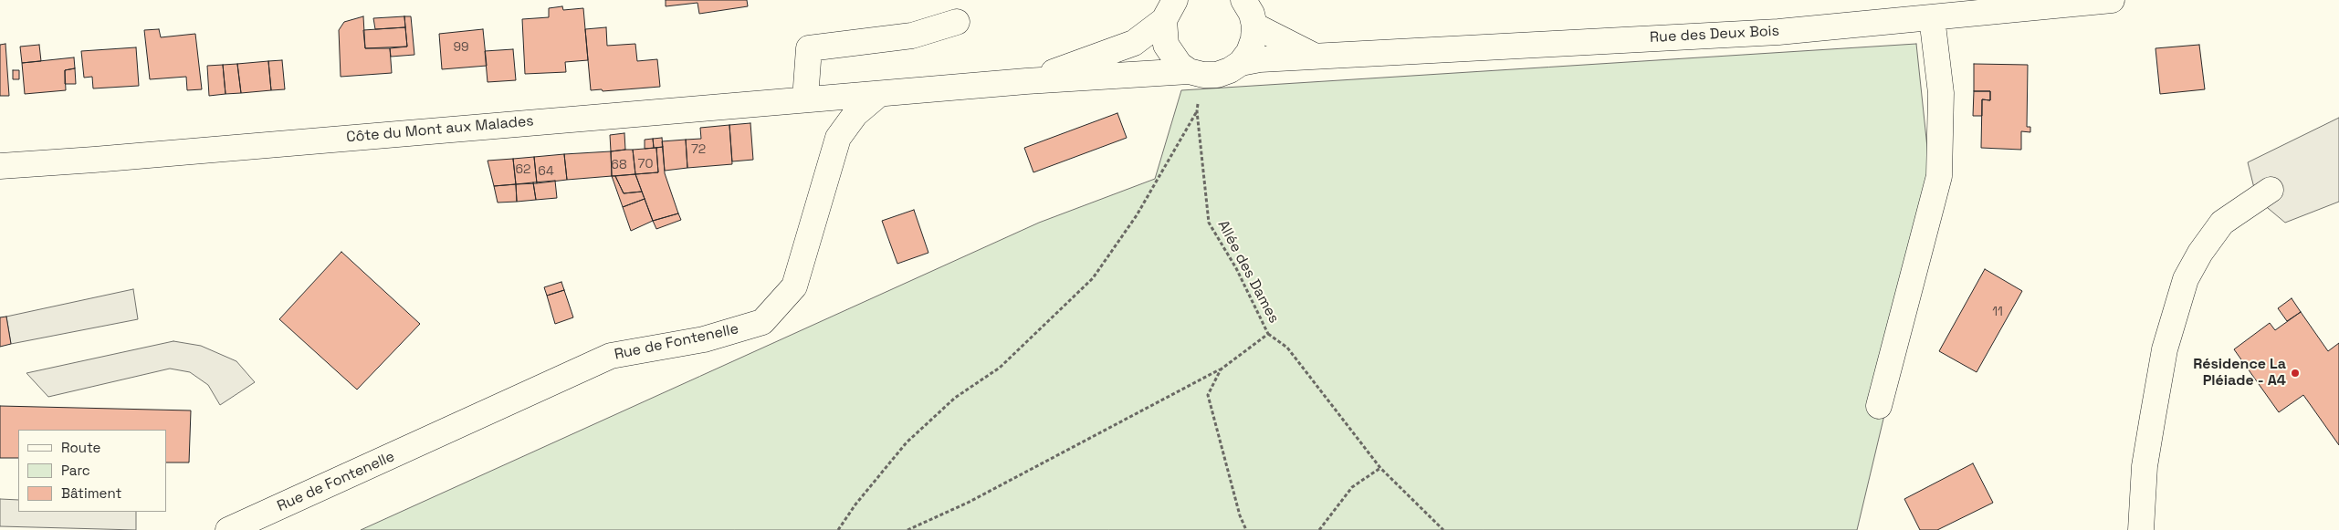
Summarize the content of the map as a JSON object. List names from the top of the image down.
{
  "streets": {
    "street": ["Rue des Deux Bois", "Côte du Mont aux Malades", "Rue de Fontenelle"],
    "path": ["Allée des Dames"]
  },
  "crossings": [
    ["Rue des Deux Bois", "Côte du Mont aux Malades"],
    ["Rue des Deux Bois", "Allée des Dames"],
    ["Côte du Mont aux Malades", "Rue de Fontenelle"]
  ],
  "places": ["Résidence La Pléiade - A4"],
  "house_numbers": [
    "99",
    "72",
    "70",
    "68",
    "62",
    "64",
    "11"
  ],
  "legend": ["Route", "Parc", "Bâtiment"]
}
